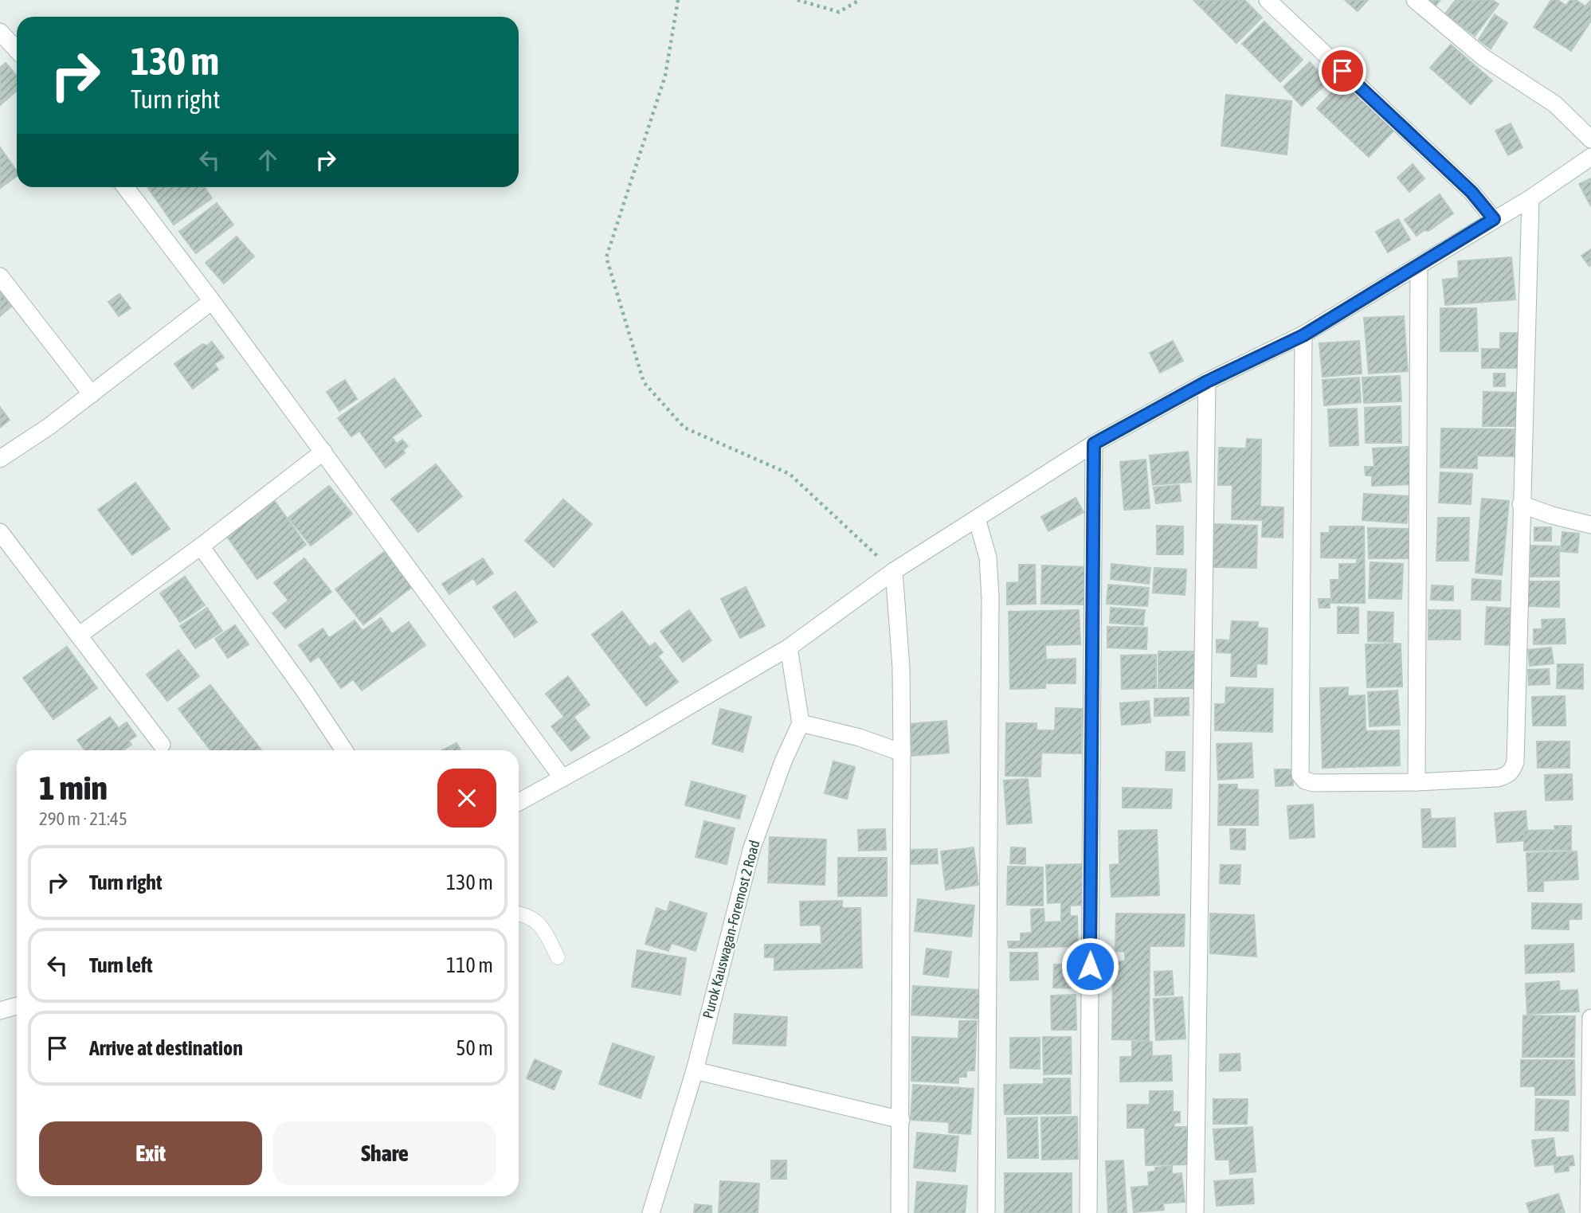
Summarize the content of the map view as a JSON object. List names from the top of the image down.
{
  "streets": {
    "street": ["Purok Kauswagan-Foremost 2 Road"]
  },
  "page": {
    "turn": ["130 m", "Turn right"],
    "heading": ["1 min", "290 m · 21:45"],
    "list": [
      {
        "name": "Turn right",
        "value": "130 m"
      },
      {
        "name": "Turn left",
        "value": "110 m"
      },
      {
        "name": "Arrive at destination",
        "value": "50 m"
      }
    ],
    "buttons": ["Exit", "Share"]
  }
}
